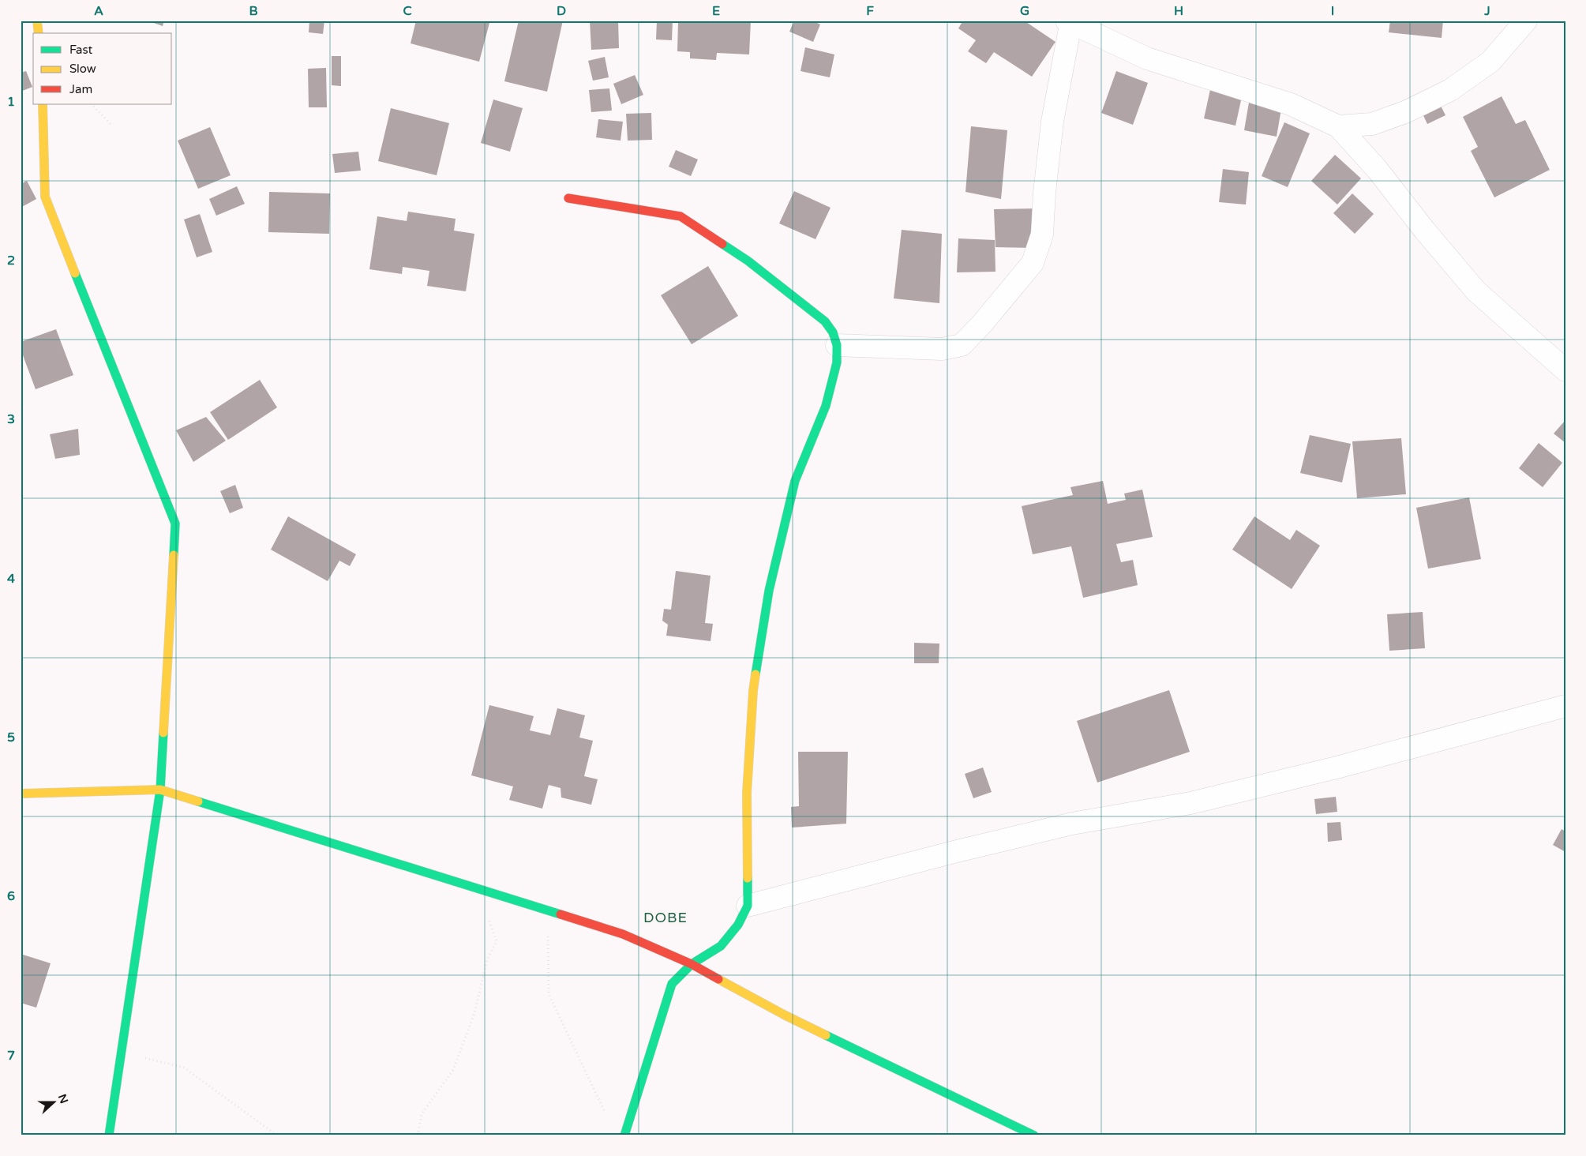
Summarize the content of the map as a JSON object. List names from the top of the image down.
{
  "districts": ["DOBE"],
  "legend": ["Fast", "Slow", "Jam"],
  "north": "right",
  "grid": {
    "columns": [
      "A",
      "B",
      "C",
      "D",
      "E",
      "F",
      "G",
      "H",
      "I",
      "J"
    ],
    "rows": [
      "1",
      "2",
      "3",
      "4",
      "5",
      "6",
      "7"
    ]
  }
}
